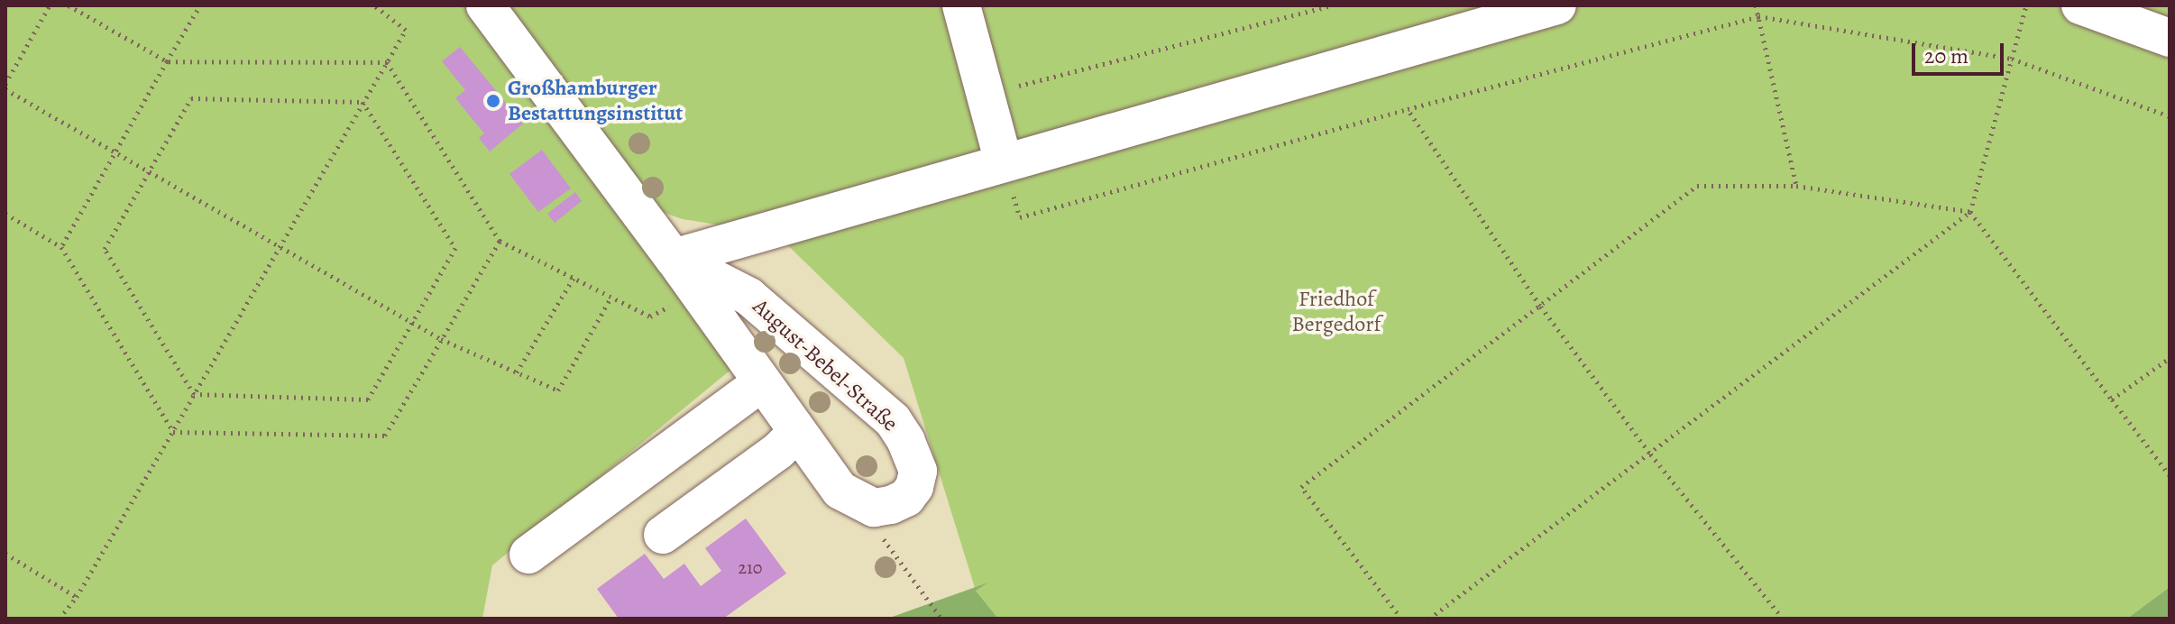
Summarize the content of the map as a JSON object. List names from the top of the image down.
{
  "streets": {
    "street": ["August-Bebel-Straße"]
  },
  "parks": ["Friedhof Bergedorf"],
  "places": ["Großhamburger Bestattungsinstitut"],
  "house_numbers": ["210"],
  "scale_bar": "20 m"
}
